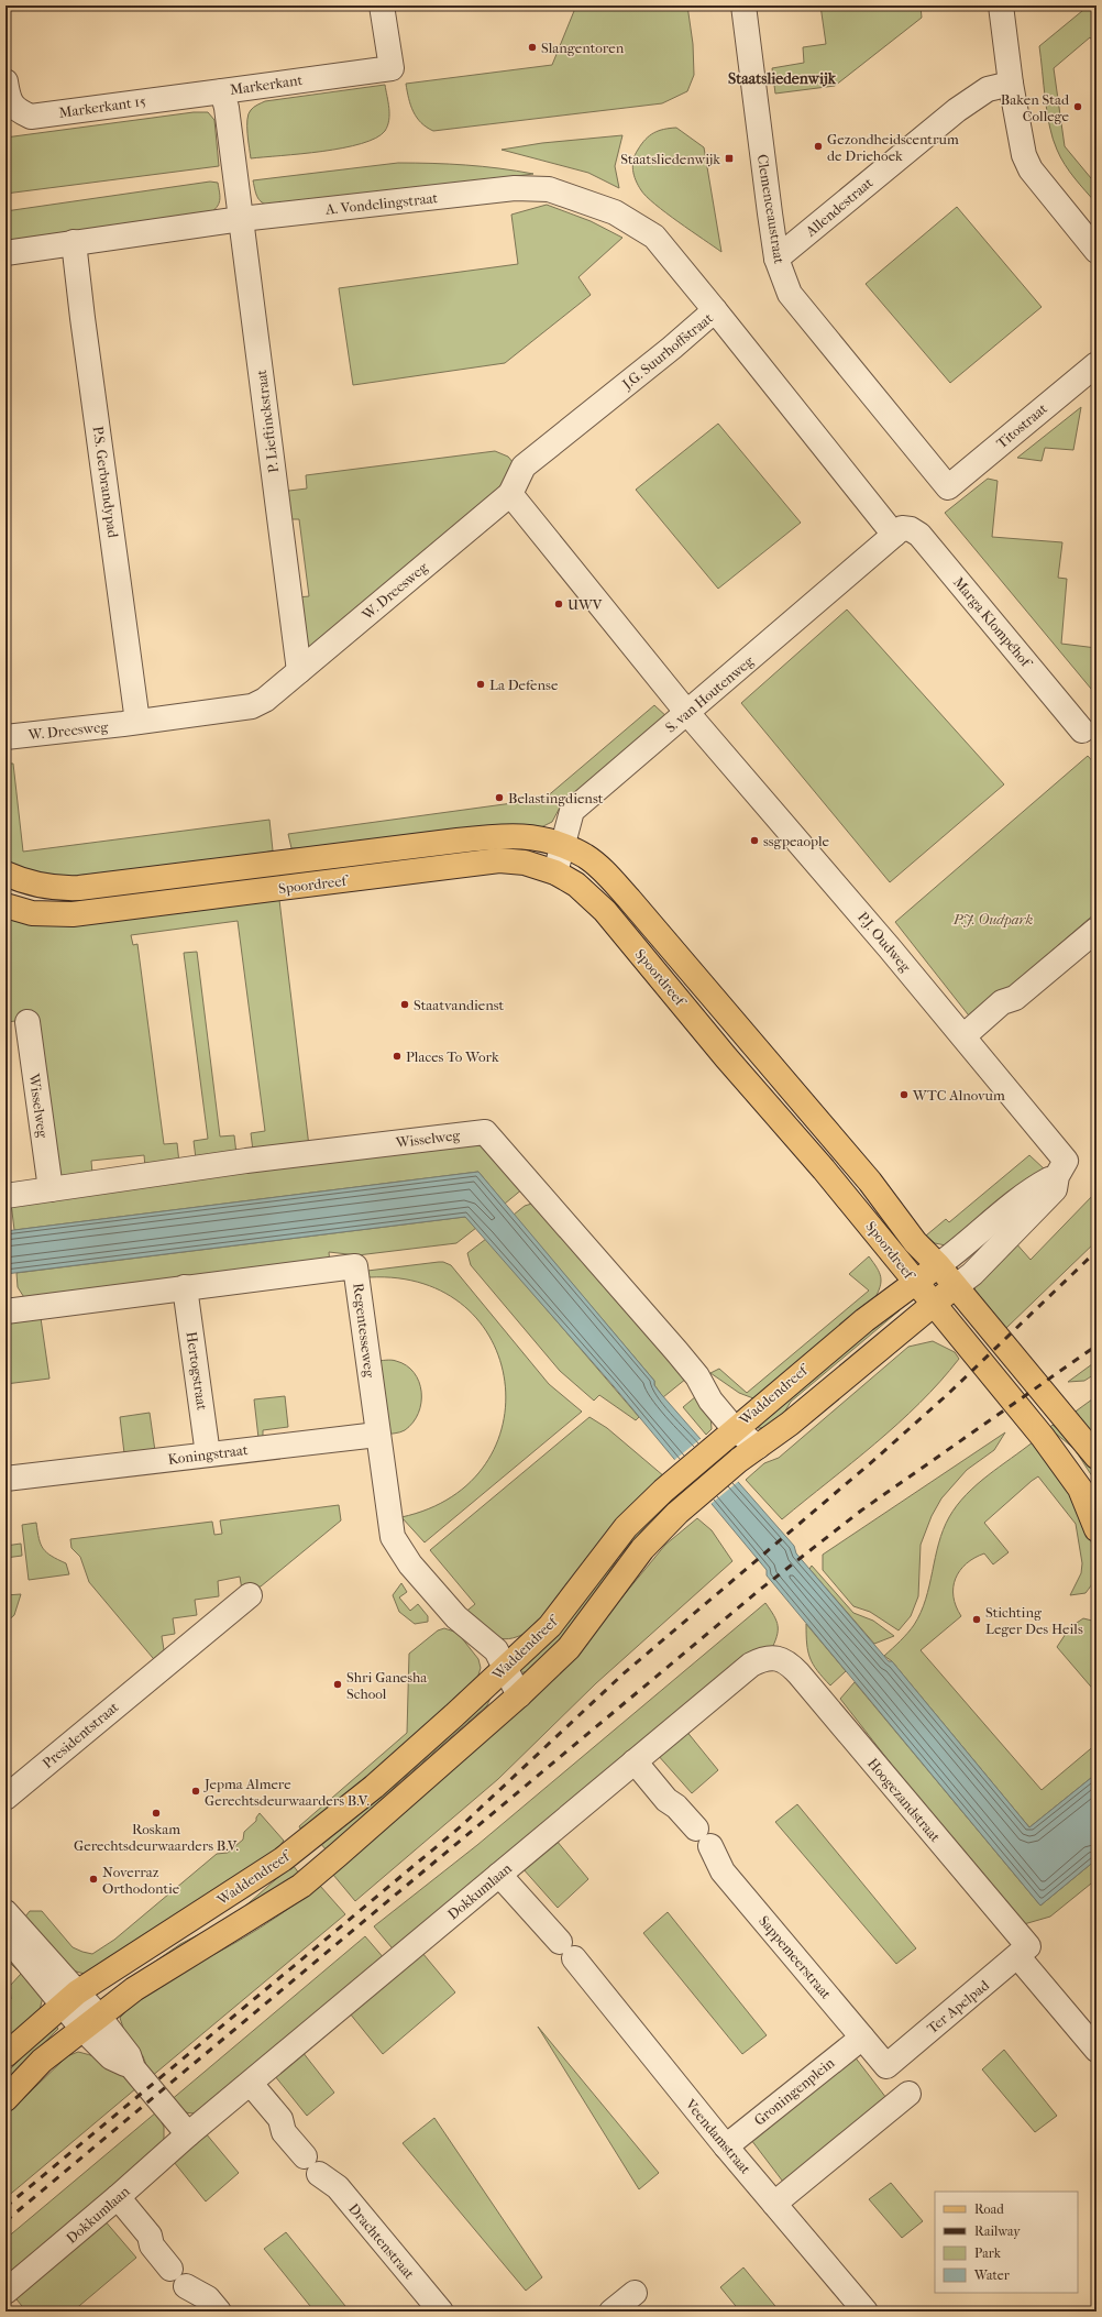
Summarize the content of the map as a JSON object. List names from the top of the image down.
{
  "streets": {
    "main road": ["Spoordreef", "Waddendreef"],
    "street": [
      "Markerkant",
      "Markerkant 15",
      "A. Vondelingstraat",
      "Allendestraat",
      "Clemenceaustraat",
      "J.G. Suurhoffstraat",
      "P. Lieftinckstraat",
      "Titostraat",
      "P.S. Gerbrandypad",
      "W. Dreesweg",
      "Marga Klompéhof",
      "S. van Houtenweg",
      "P.J. Oudweg",
      "Wisselweg",
      "Regentesseweg",
      "Hertogstraat",
      "Koningstraat",
      "Presidentstraat",
      "Hoogezandstraat",
      "Dokkumlaan",
      "Sappemeerstraat",
      "Ter Apelpad",
      "Groningenplein",
      "Veendamstraat",
      "Drachtenstraat"
    ]
  },
  "crossings": [
    ["Markerkant", "Markerkant 15"],
    ["Markerkant", "P. Lieftinckstraat"],
    ["A. Vondelingstraat", "J.G. Suurhoffstraat"],
    ["A. Vondelingstraat", "P. Lieftinckstraat"],
    ["A. Vondelingstraat", "P.S. Gerbrandypad"],
    ["Allendestraat", "Clemenceaustraat"],
    ["Clemenceaustraat", "Titostraat"],
    ["J.G. Suurhoffstraat", "W. Dreesweg"],
    ["J.G. Suurhoffstraat", "Marga Klompéhof"],
    ["J.G. Suurhoffstraat", "S. van Houtenweg"],
    ["P. Lieftinckstraat", "W. Dreesweg"],
    ["P.S. Gerbrandypad", "W. Dreesweg"],
    ["Marga Klompéhof", "S. van Houtenweg"],
    ["S. van Houtenweg", "Spoordreef"],
    ["S. van Houtenweg", "P.J. Oudweg"],
    ["Spoordreef", "P.J. Oudweg"],
    ["Spoordreef", "Waddendreef"],
    ["P.J. Oudweg", "Waddendreef"],
    ["Wisselweg", "Waddendreef"],
    ["Regentesseweg", "Hertogstraat"],
    ["Regentesseweg", "Waddendreef"],
    ["Regentesseweg", "Koningstraat"],
    ["Hertogstraat", "Koningstraat"],
    ["Hoogezandstraat", "Dokkumlaan"],
    ["Hoogezandstraat", "Ter Apelpad"],
    ["Dokkumlaan", "Sappemeerstraat"],
    ["Dokkumlaan", "Veendamstraat"],
    ["Dokkumlaan", "Drachtenstraat"],
    ["Sappemeerstraat", "Ter Apelpad"],
    ["Sappemeerstraat", "Groningenplein"],
    ["Groningenplein", "Veendamstraat"]
  ],
  "districts": ["Staatsliedenwijk"],
  "parks": ["P.J. Oudpark"],
  "places": {
    "other": [
      "Slangentoren",
      "Baken Stad College",
      "Gezondheidscentrum de Driehoek",
      "UWV",
      "La Defense",
      "Belastingdienst",
      "ssgpeaople",
      "Staatvandienst",
      "Places To Work",
      "WTC Alnovum",
      "Stichting Leger Des Heils",
      "Shri Ganesha School",
      "Jepma Almere Gerechtsdeurwaarders B.V.",
      "Roskam Gerechtsdeurwaarders B.V.",
      "Noverraz Orthodontie"
    ],
    "transit": ["Staatsliedenwijk"]
  },
  "legend": [
    "Road",
    "Railway",
    "Park",
    "Water"
  ]
}
